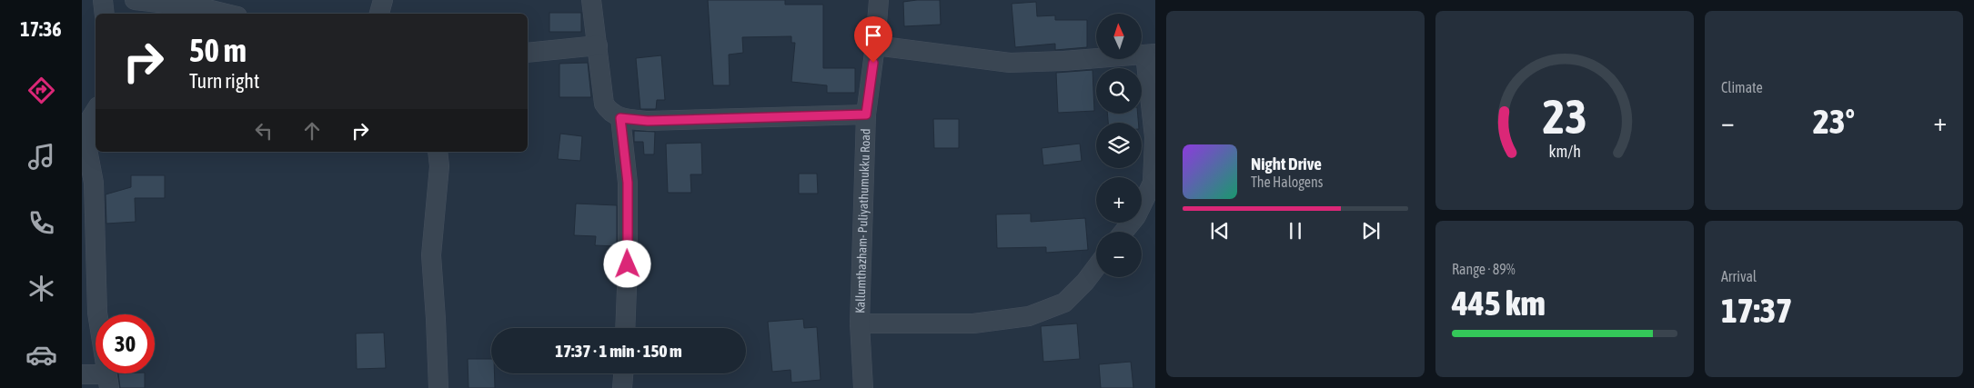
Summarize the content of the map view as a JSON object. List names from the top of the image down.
{
  "streets": {
    "street": ["Kallumthazham- Puliyathumukku Road"]
  },
  "north": "top",
  "page": {
    "tabs": "17:36",
    "tile": [
      "Climate",
      ["Range · 89%", "445 km"],
      ["Arrival", "17:37"]
    ],
    "map_buttons": ["+", "−"],
    "turn": ["50 m", "Turn right"],
    "heat": ["−", "23°", "+"],
    "song": ["Night Drive", "The Halogens"],
    "limit": "30",
    "trip": "17:37 · 1 min · 150 m",
    "gauge": ["23", "km/h"]
  }
}
